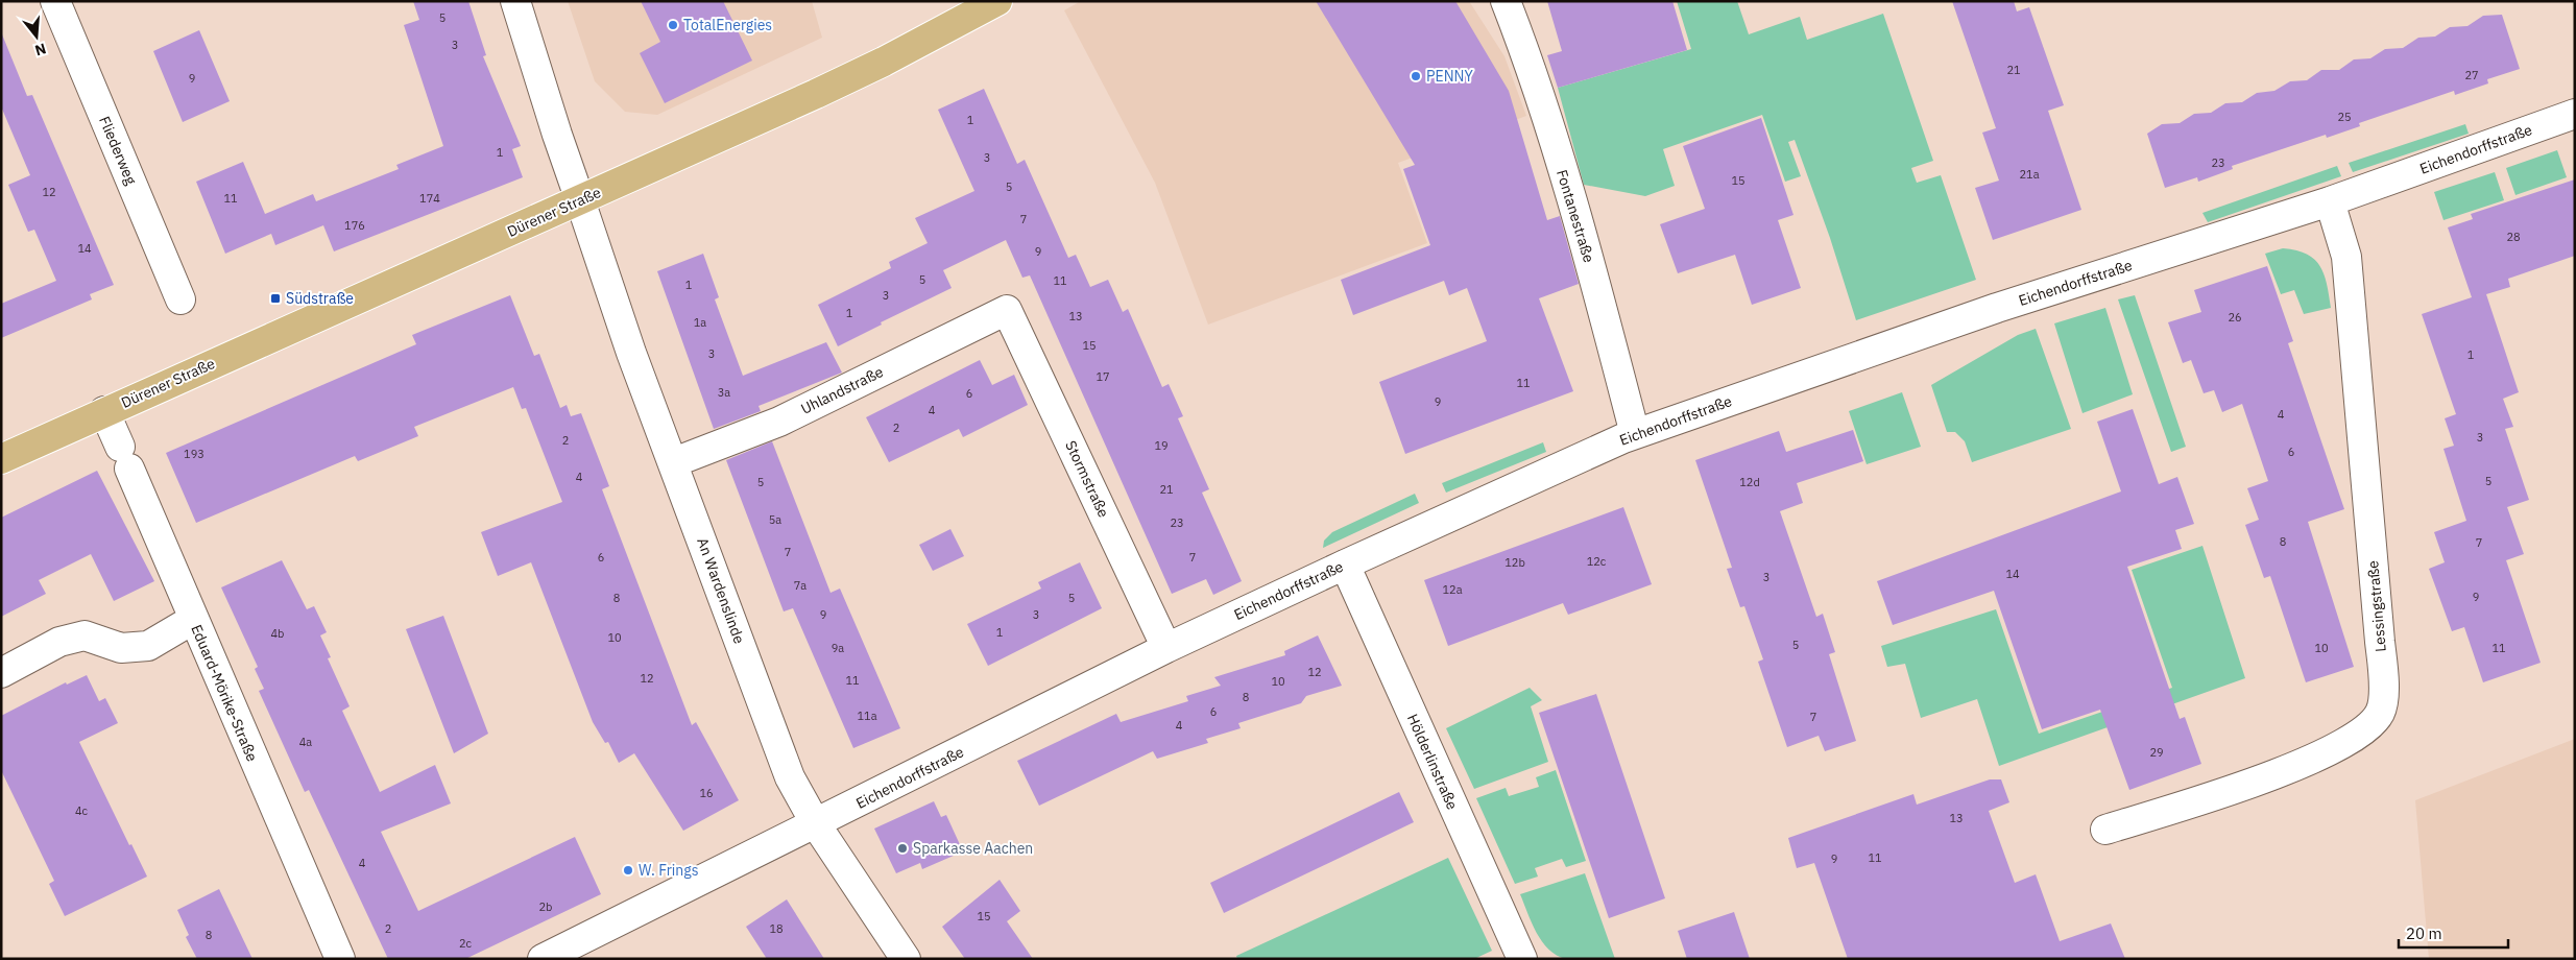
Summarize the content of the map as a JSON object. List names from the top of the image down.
{
  "streets": {
    "main road": ["Dürener Straße"],
    "street": [
      "Eichendorffstraße",
      "Fliederweg",
      "Fontanestraße",
      "Uhlandstraße",
      "Stormstraße",
      "An Wardenslinde",
      "Lessingstraße",
      "Eduard-Mörike-Straße",
      "Hölderlinstraße"
    ]
  },
  "crossings": [
    ["Eichendorffstraße", "Fontanestraße"],
    ["Eichendorffstraße", "Stormstraße"],
    ["Eichendorffstraße", "An Wardenslinde"],
    ["Eichendorffstraße", "Lessingstraße"],
    ["Eichendorffstraße", "Hölderlinstraße"],
    ["Dürener Straße", "An Wardenslinde"],
    ["Dürener Straße", "Eduard-Mörike-Straße"],
    ["Uhlandstraße", "Stormstraße"],
    ["Uhlandstraße", "An Wardenslinde"]
  ],
  "places": {
    "other": [
      "TotalEnergies",
      "PENNY",
      "Sparkasse Aachen",
      "W. Frings"
    ],
    "transit": ["Südstraße"]
  },
  "house_numbers": [
    "5",
    "3",
    "21",
    "27",
    "9",
    "25",
    "1",
    "1",
    "3",
    "23",
    "21a",
    "15",
    "5",
    "12",
    "11",
    "174",
    "7",
    "176",
    "28",
    "14",
    "9",
    "5",
    "11",
    "1",
    "3",
    "1",
    "13",
    "26",
    "1a",
    "15",
    "3",
    "1",
    "17",
    "11",
    "3a",
    "6",
    "9",
    "4",
    "4",
    "2",
    "3",
    "2",
    "19",
    "6",
    "193",
    "4",
    "5",
    "5",
    "12d",
    "21",
    "5a",
    "23",
    "8",
    "7",
    "7",
    "6",
    "7",
    "12c",
    "12b",
    "14",
    "3",
    "7a",
    "12a",
    "9",
    "8",
    "5",
    "9",
    "3",
    "1",
    "4b",
    "10",
    "5",
    "9a",
    "10",
    "11",
    "12",
    "12",
    "11",
    "10",
    "8",
    "6",
    "11a",
    "7",
    "4",
    "4a",
    "29",
    "16",
    "4c",
    "13",
    "11",
    "9",
    "4",
    "2b",
    "15",
    "2",
    "18",
    "8",
    "2c"
  ],
  "scale_bar": "20 m",
  "north": "bottom"
}
